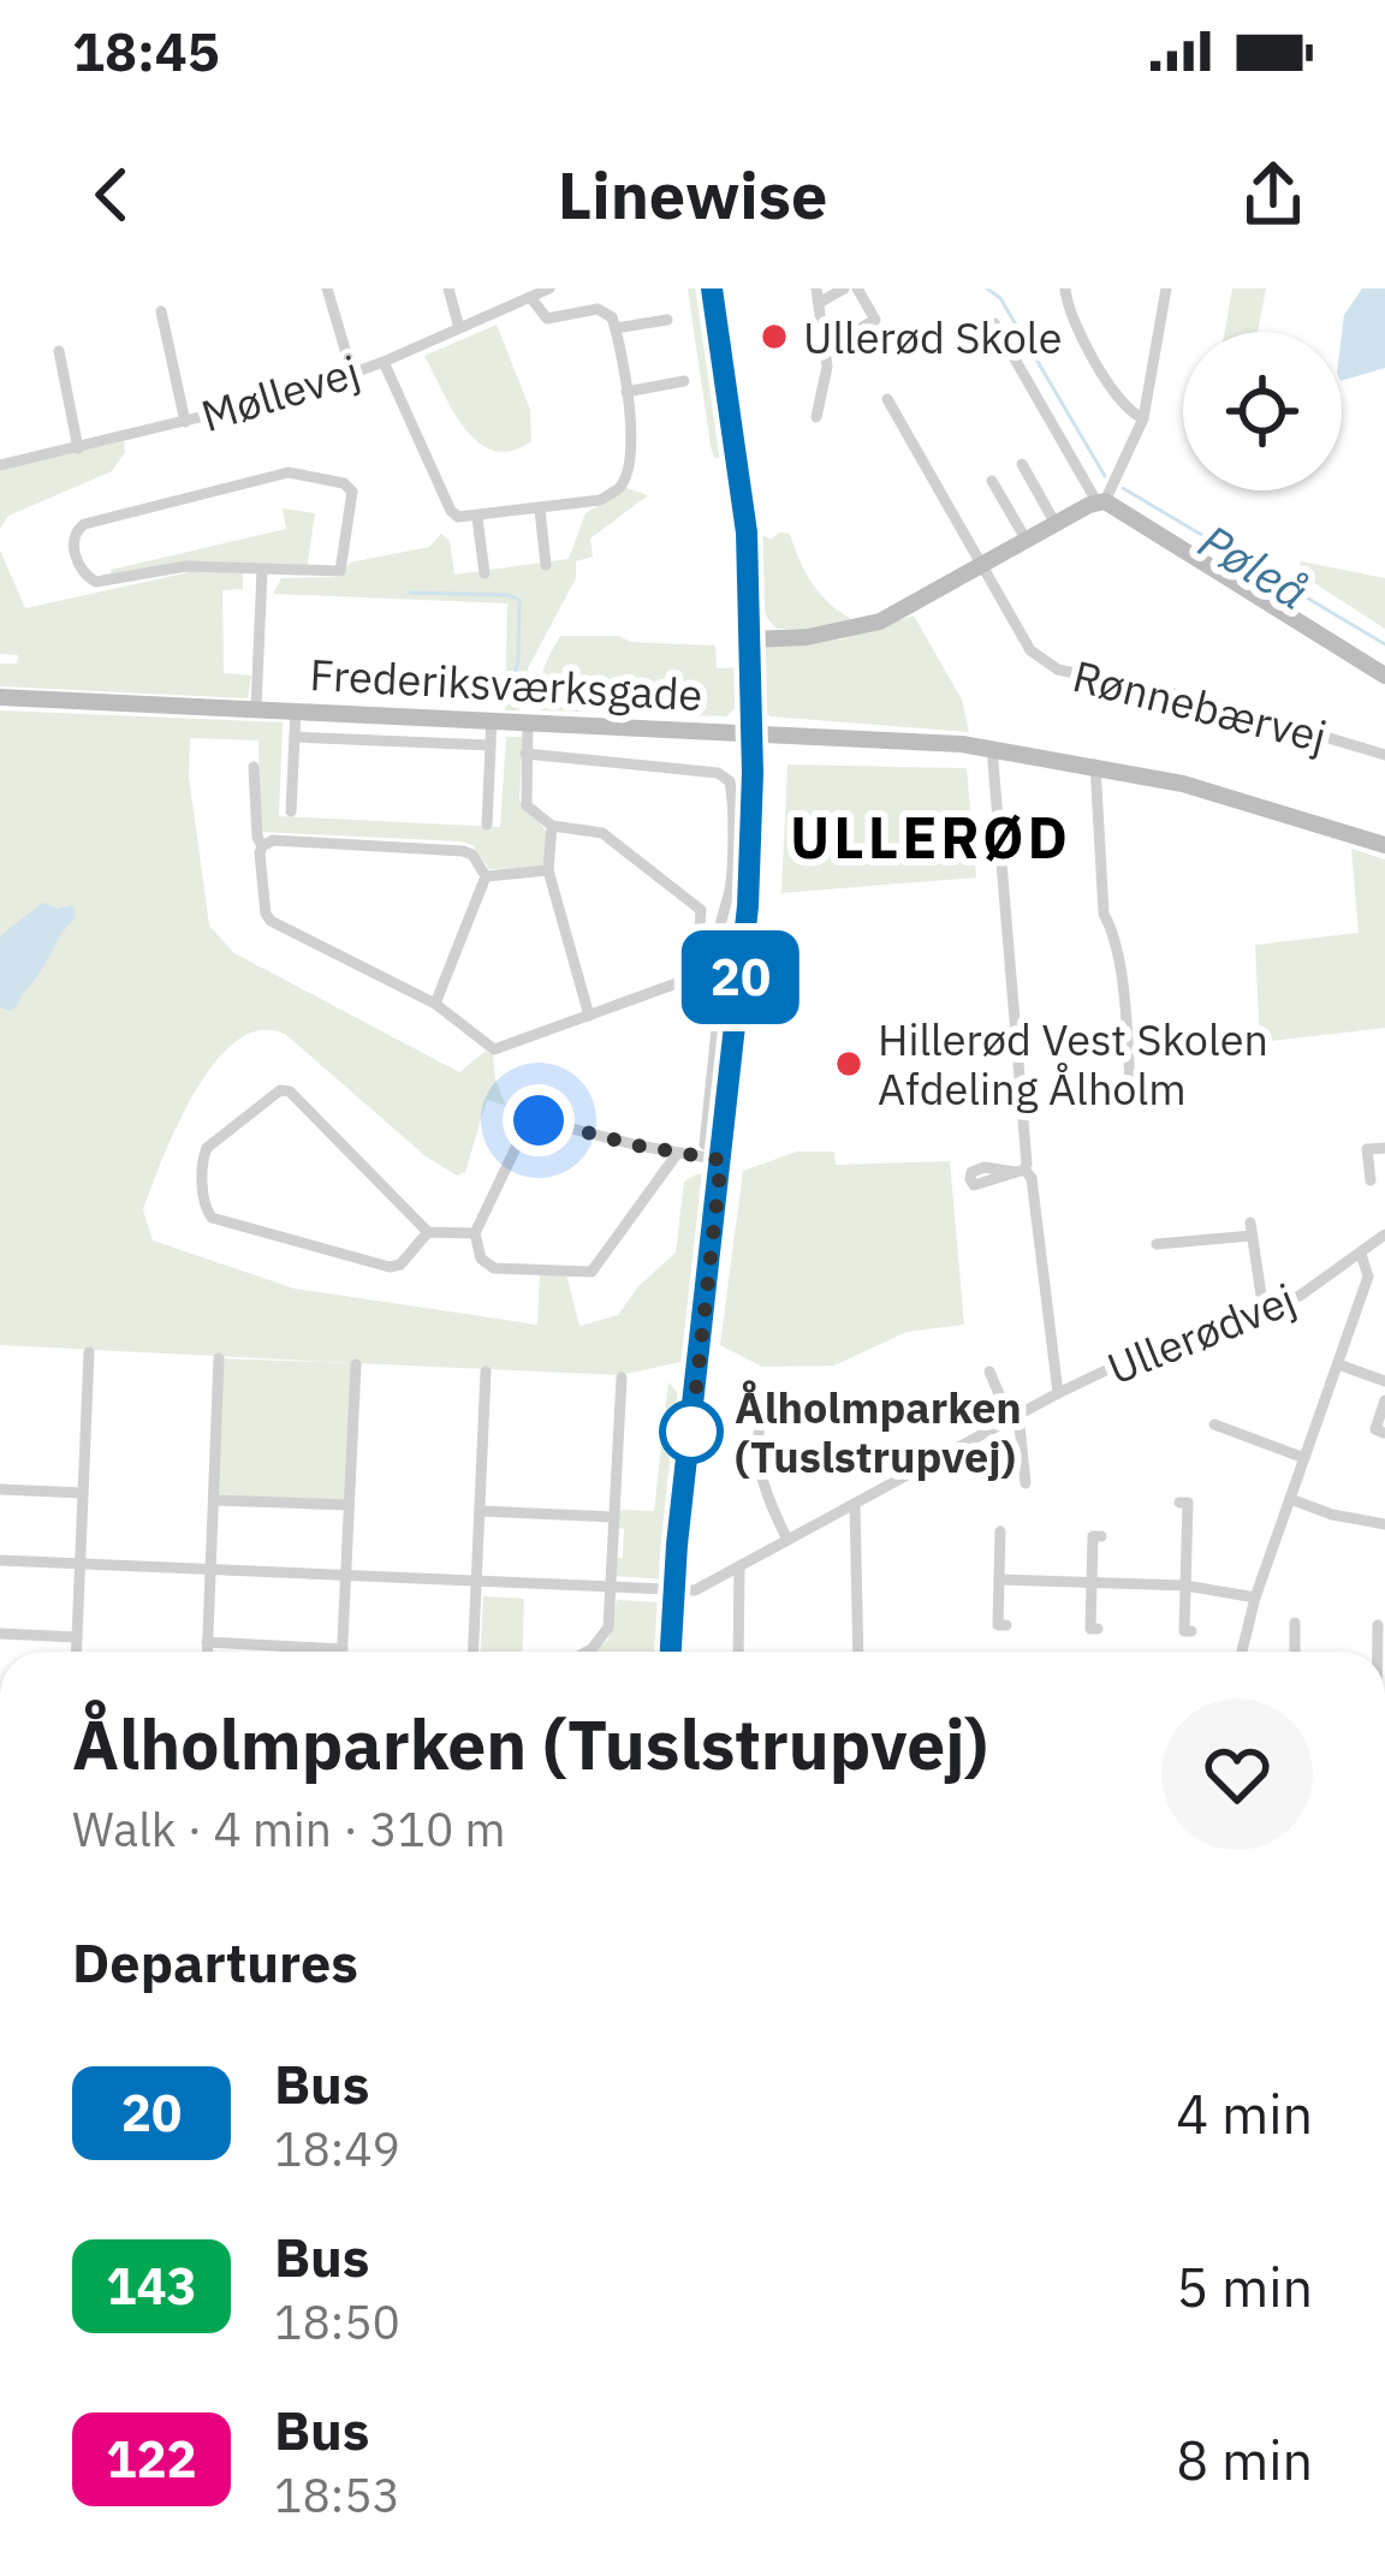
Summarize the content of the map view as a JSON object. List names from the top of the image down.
{
  "streets": {
    "street": [
      "Møllevej",
      "Frederiksværksgade",
      "Rønnebærvej",
      "Ullerødvej"
    ]
  },
  "districts": ["ULLERØD"],
  "water": ["Pøleå"],
  "places": ["Ullerød Skole", "Hillerød Vest Skolen Afdeling Ålholm", "Ålholmparken (Tuslstrupvej)"],
  "lines": ["bus line 20"],
  "page": {
    "status": "18:45",
    "header": "Linewise",
    "on_map": "20",
    "heading": [
      ["Ålholmparken (Tuslstrupvej)", "Walk · 4 min · 310 m"],
      "Departures"
    ],
    "list": [
      {
        "mark": "20",
        "name": "Bus",
        "note": "18:49",
        "value": "4 min"
      },
      {
        "mark": "143",
        "name": "Bus",
        "note": "18:50",
        "value": "5 min"
      },
      {
        "mark": "122",
        "name": "Bus",
        "note": "18:53",
        "value": "8 min"
      }
    ]
  }
}
